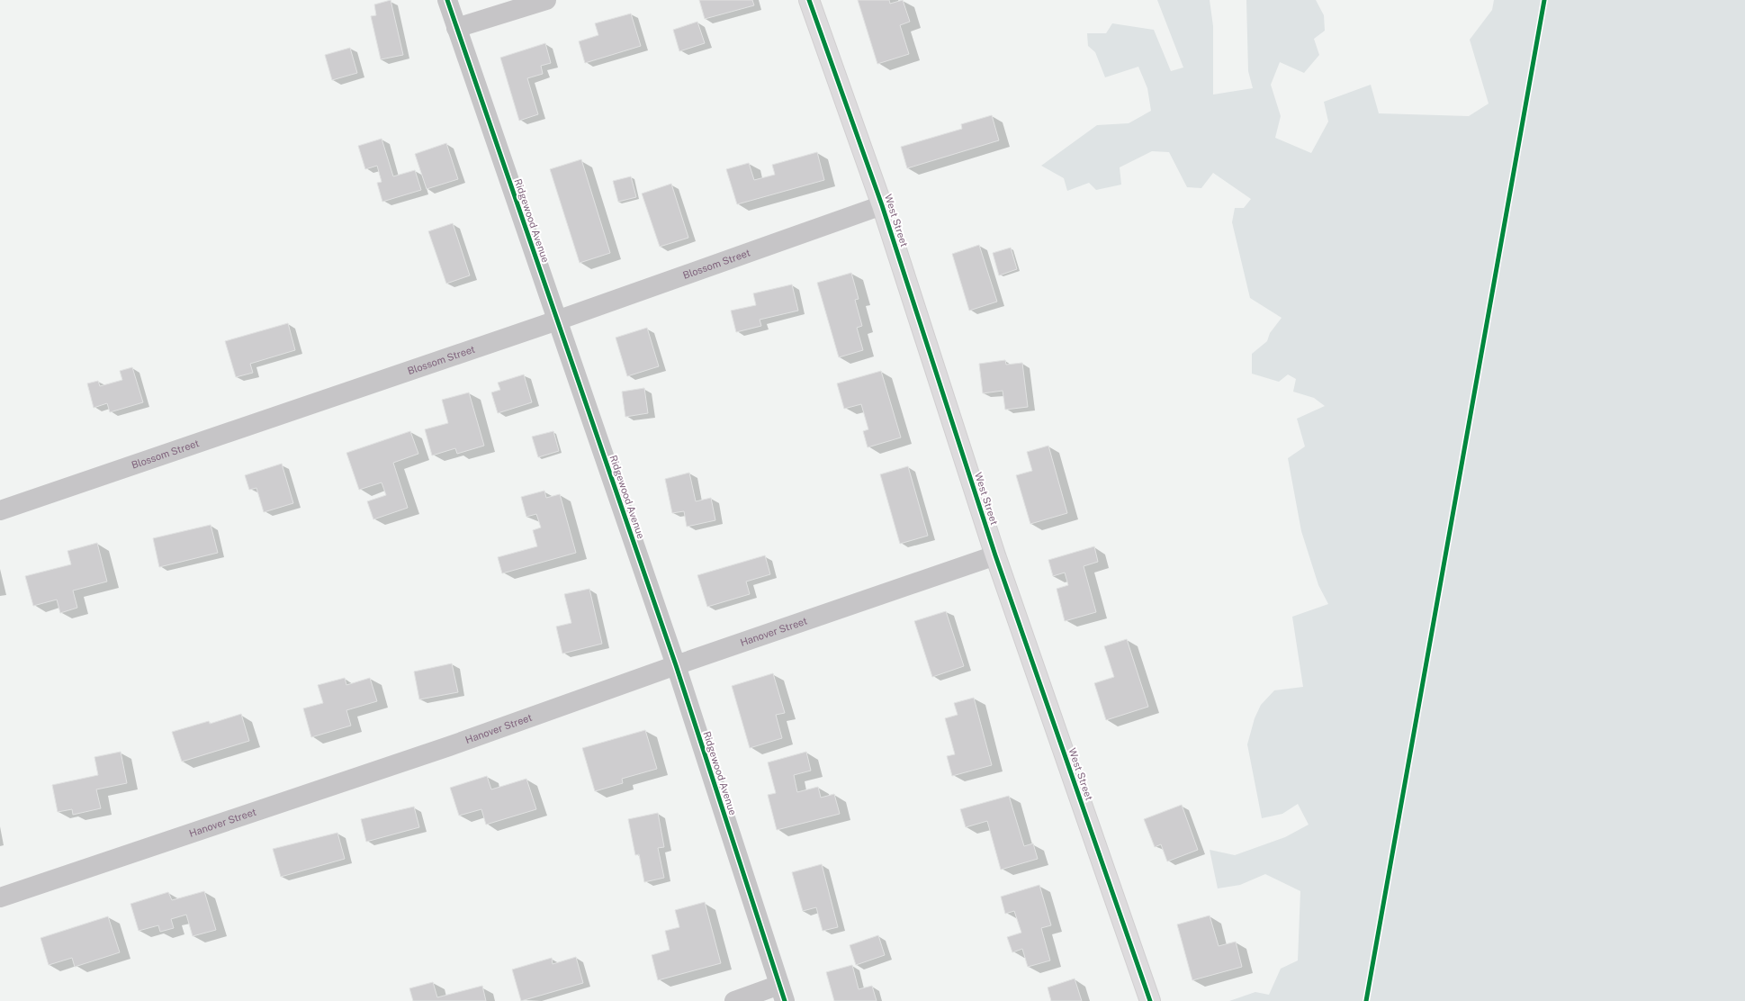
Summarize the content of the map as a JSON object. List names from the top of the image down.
{
  "streets": {
    "street": [
      "Ridgewood Avenue",
      "West Street",
      "Blossom Street",
      "Hanover Street"
    ]
  },
  "crossings": [
    ["Ridgewood Avenue", "Blossom Street"],
    ["Ridgewood Avenue", "Hanover Street"],
    ["West Street", "Blossom Street"],
    ["West Street", "Hanover Street"]
  ]
}
